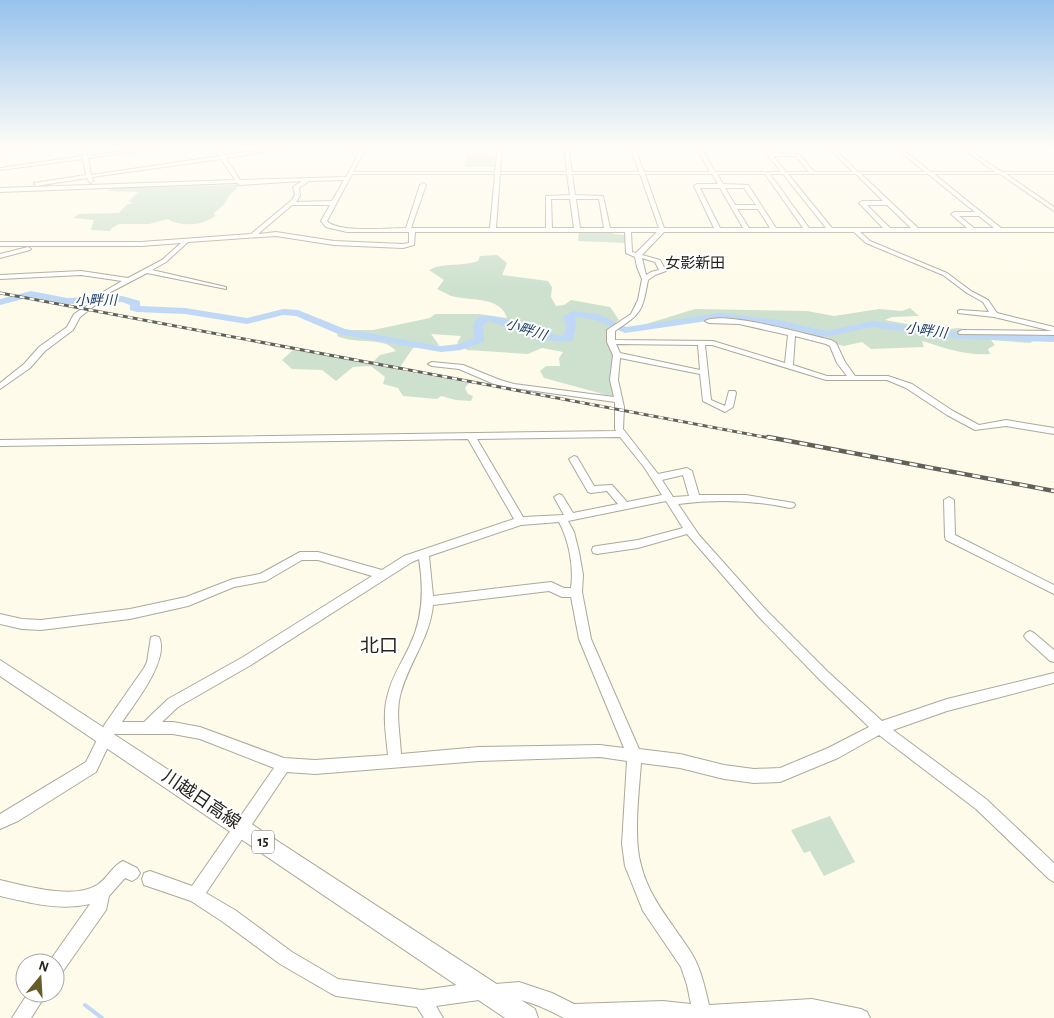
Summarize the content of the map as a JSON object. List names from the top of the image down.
{
  "streets": {
    "main road": ["川越日高線", "15"]
  },
  "districts": ["女影新田", "北口"],
  "water": ["小畔川"],
  "north": "top"
}
